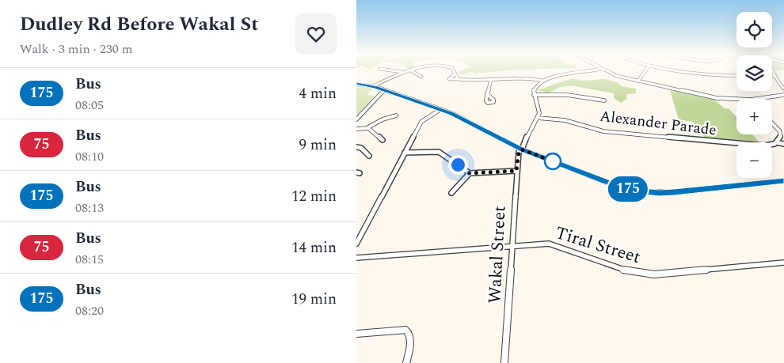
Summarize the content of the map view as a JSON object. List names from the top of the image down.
{
  "streets": {
    "street": ["Alexander Parade", "Tiral Street", "Wakal Street"]
  },
  "crossings": [
    ["Alexander Parade", "Wakal Street"],
    ["Tiral Street", "Wakal Street"]
  ],
  "lines": ["bus line 175"],
  "page": {
    "heading": ["Dudley Rd Before Wakal St", "Walk · 3 min · 230 m"],
    "on_map": "175",
    "map_buttons": ["+", "−"],
    "list": [
      {
        "mark": "175",
        "name": "Bus",
        "note": "08:05",
        "value": "4 min"
      },
      {
        "mark": "75",
        "name": "Bus",
        "note": "08:10",
        "value": "9 min"
      },
      {
        "mark": "175",
        "name": "Bus",
        "note": "08:13",
        "value": "12 min"
      },
      {
        "mark": "75",
        "name": "Bus",
        "note": "08:15",
        "value": "14 min"
      },
      {
        "mark": "175",
        "name": "Bus",
        "note": "08:20",
        "value": "19 min"
      }
    ]
  }
}
